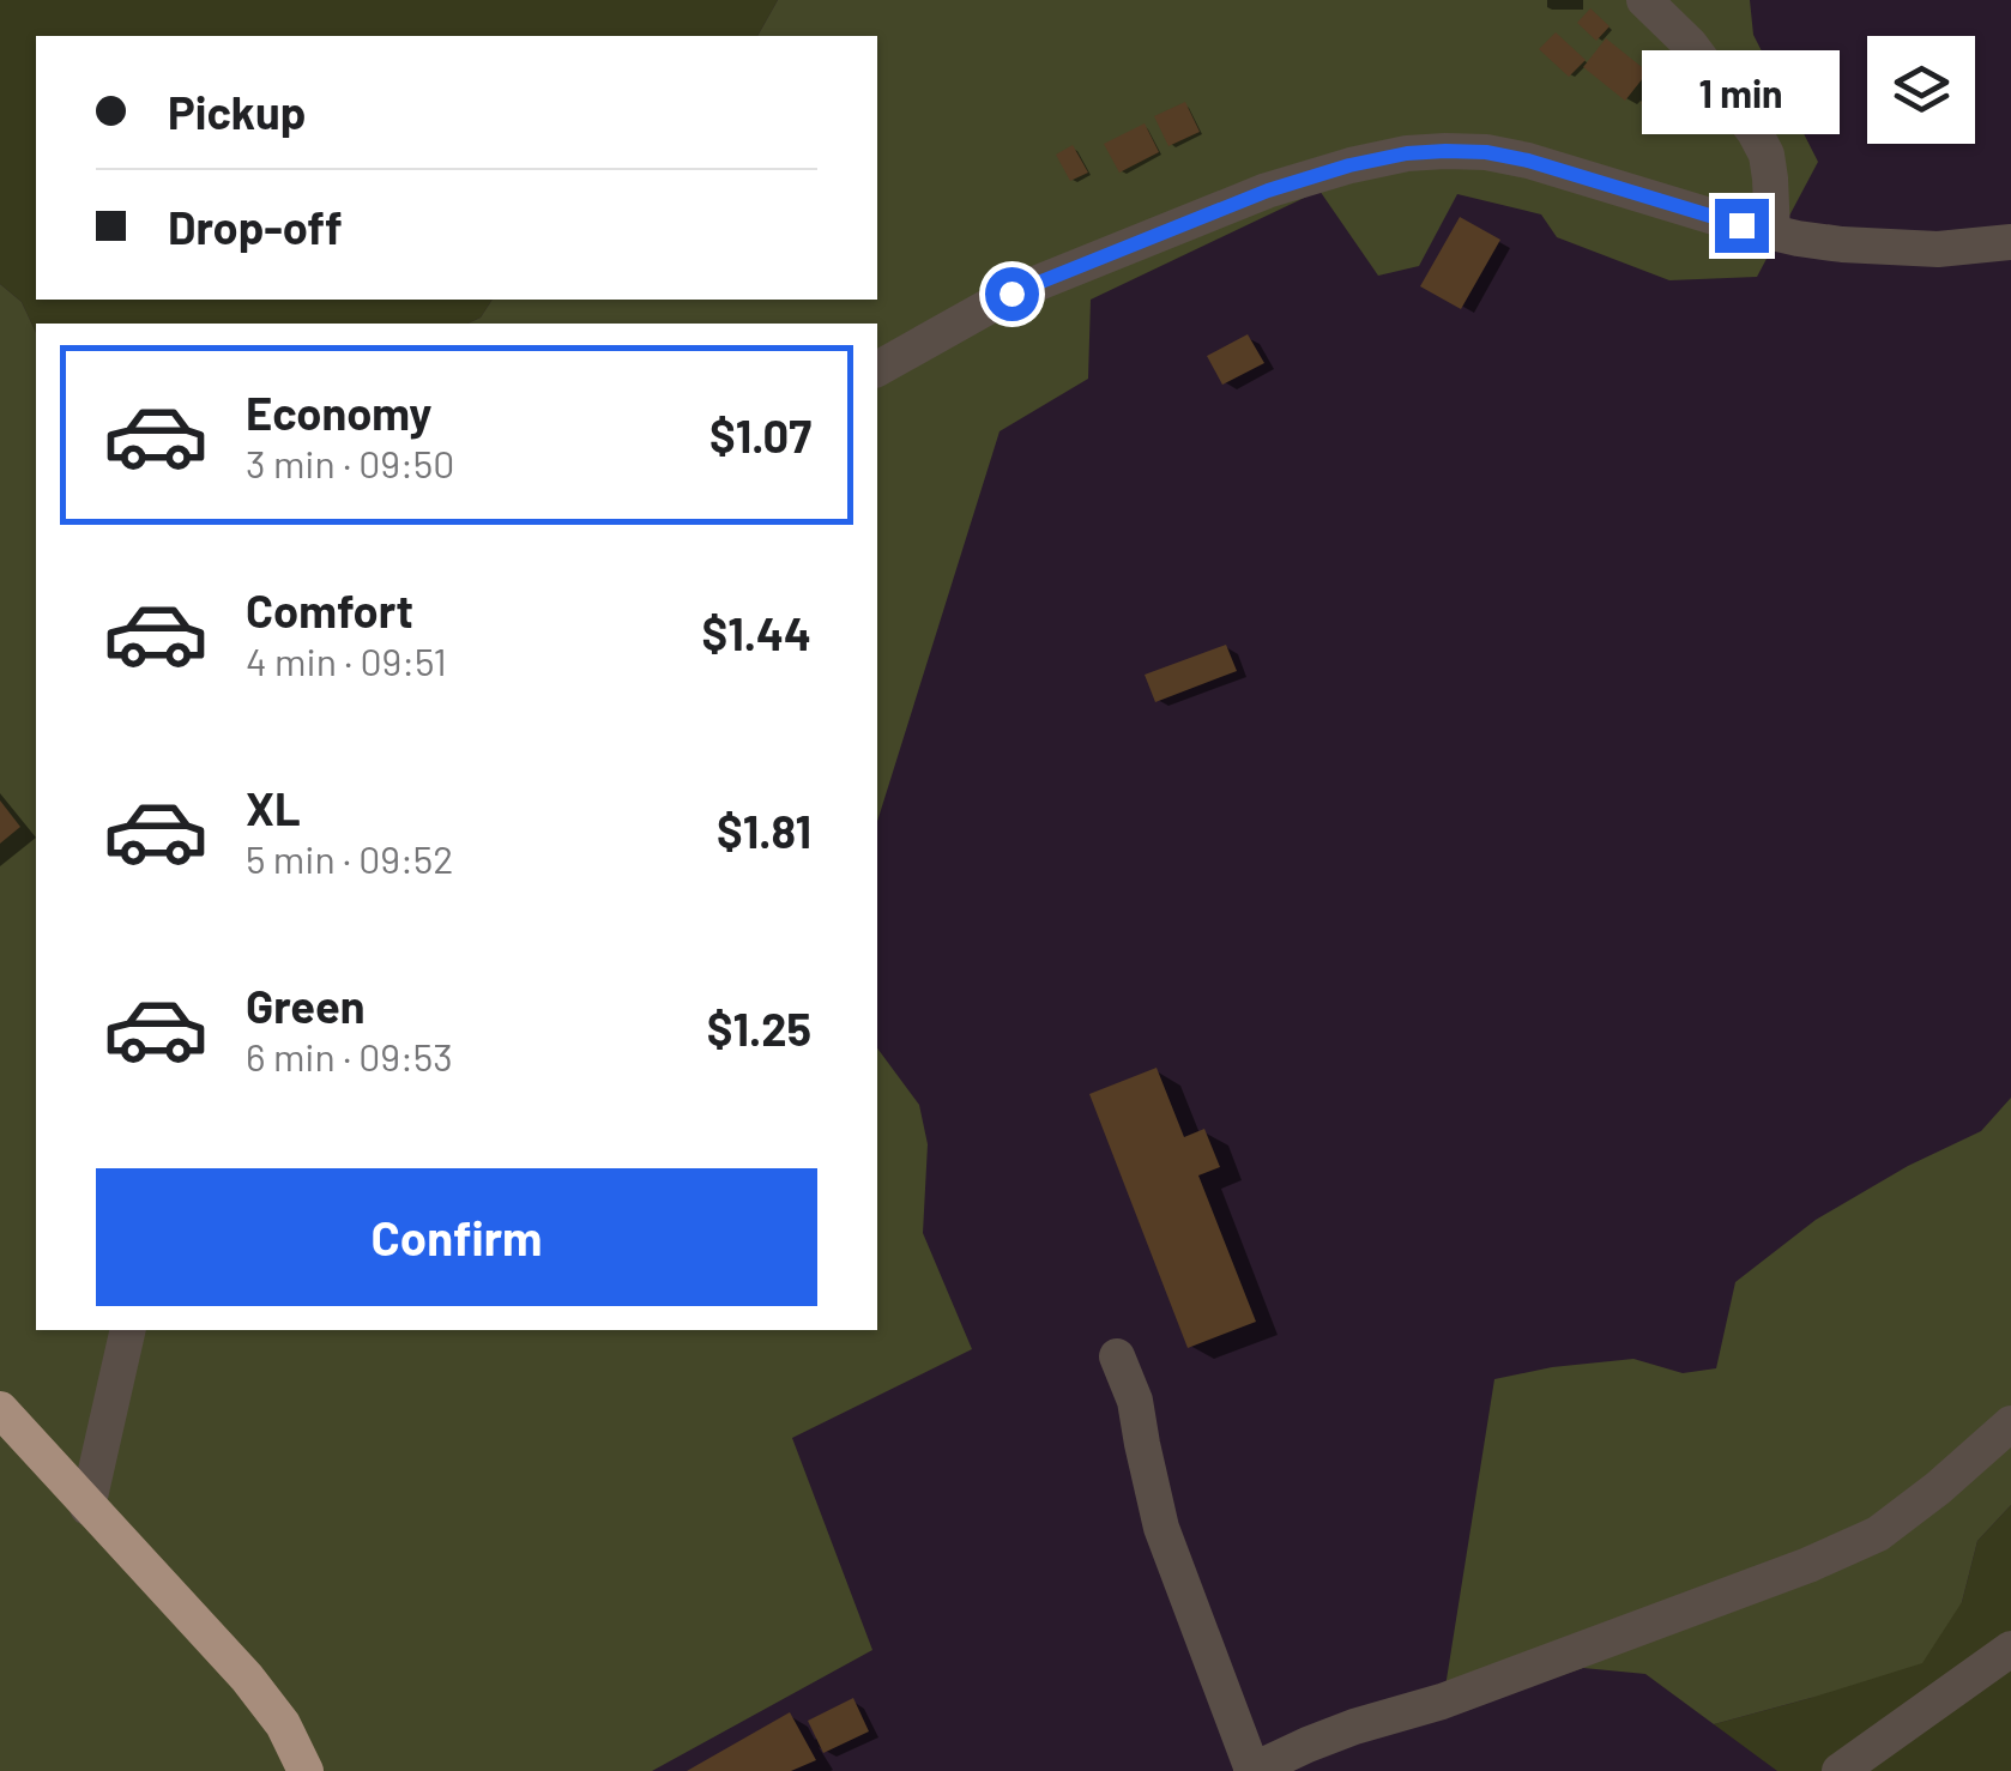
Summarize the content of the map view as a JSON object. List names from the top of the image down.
{
  "page": {
    "banner": ["Pickup", "Drop-off"],
    "bubble": "1 min",
    "list": [
      {
        "name": "Economy",
        "note": "3 min · 09:50",
        "value": "$1.07"
      },
      {
        "name": "Comfort",
        "note": "4 min · 09:51",
        "value": "$1.44"
      },
      {
        "name": "XL",
        "note": "5 min · 09:52",
        "value": "$1.81"
      },
      {
        "name": "Green",
        "note": "6 min · 09:53",
        "value": "$1.25"
      }
    ],
    "buttons": "Confirm"
  }
}
